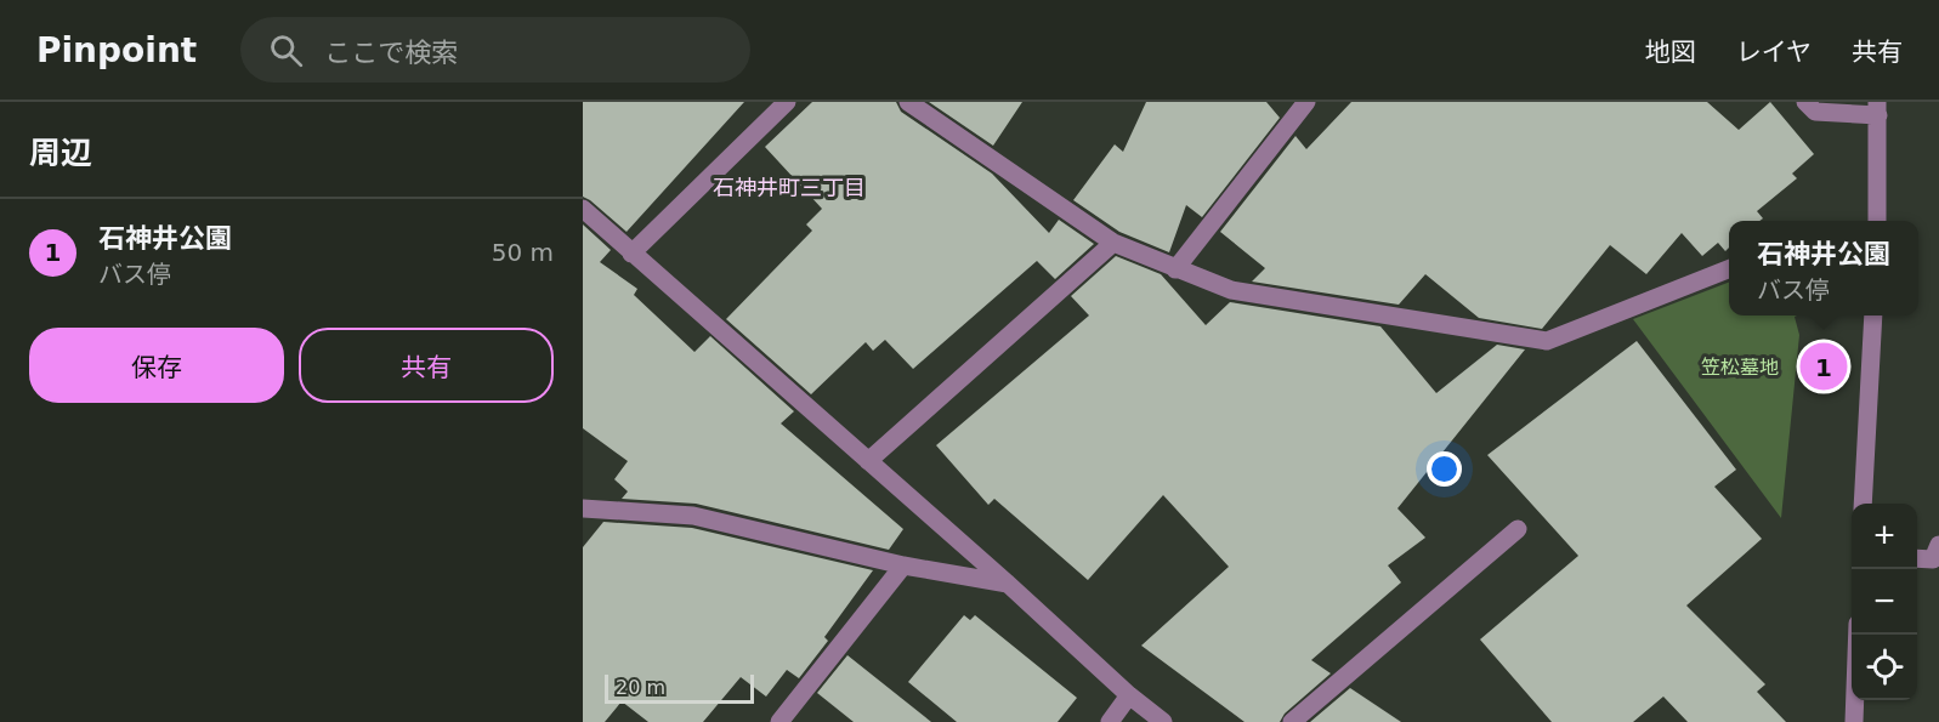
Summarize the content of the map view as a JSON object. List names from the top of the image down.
{
  "districts": ["石神井町三丁目"],
  "parks": ["笠松墓地"],
  "scale_bar": "20 m",
  "page": {
    "header": "Pinpoint",
    "search": "ここで検索",
    "nav": ["地図", "レイヤ", "共有"],
    "heading": "周辺",
    "list": [
      {
        "mark": "1",
        "name": "石神井公園",
        "note": "バス停",
        "value": "50 m"
      }
    ],
    "popup": ["石神井公園", "バス停"],
    "buttons": ["保存", "共有"],
    "pins": "1",
    "map_buttons": ["+", "−"],
    "scale": "20 m"
  }
}
